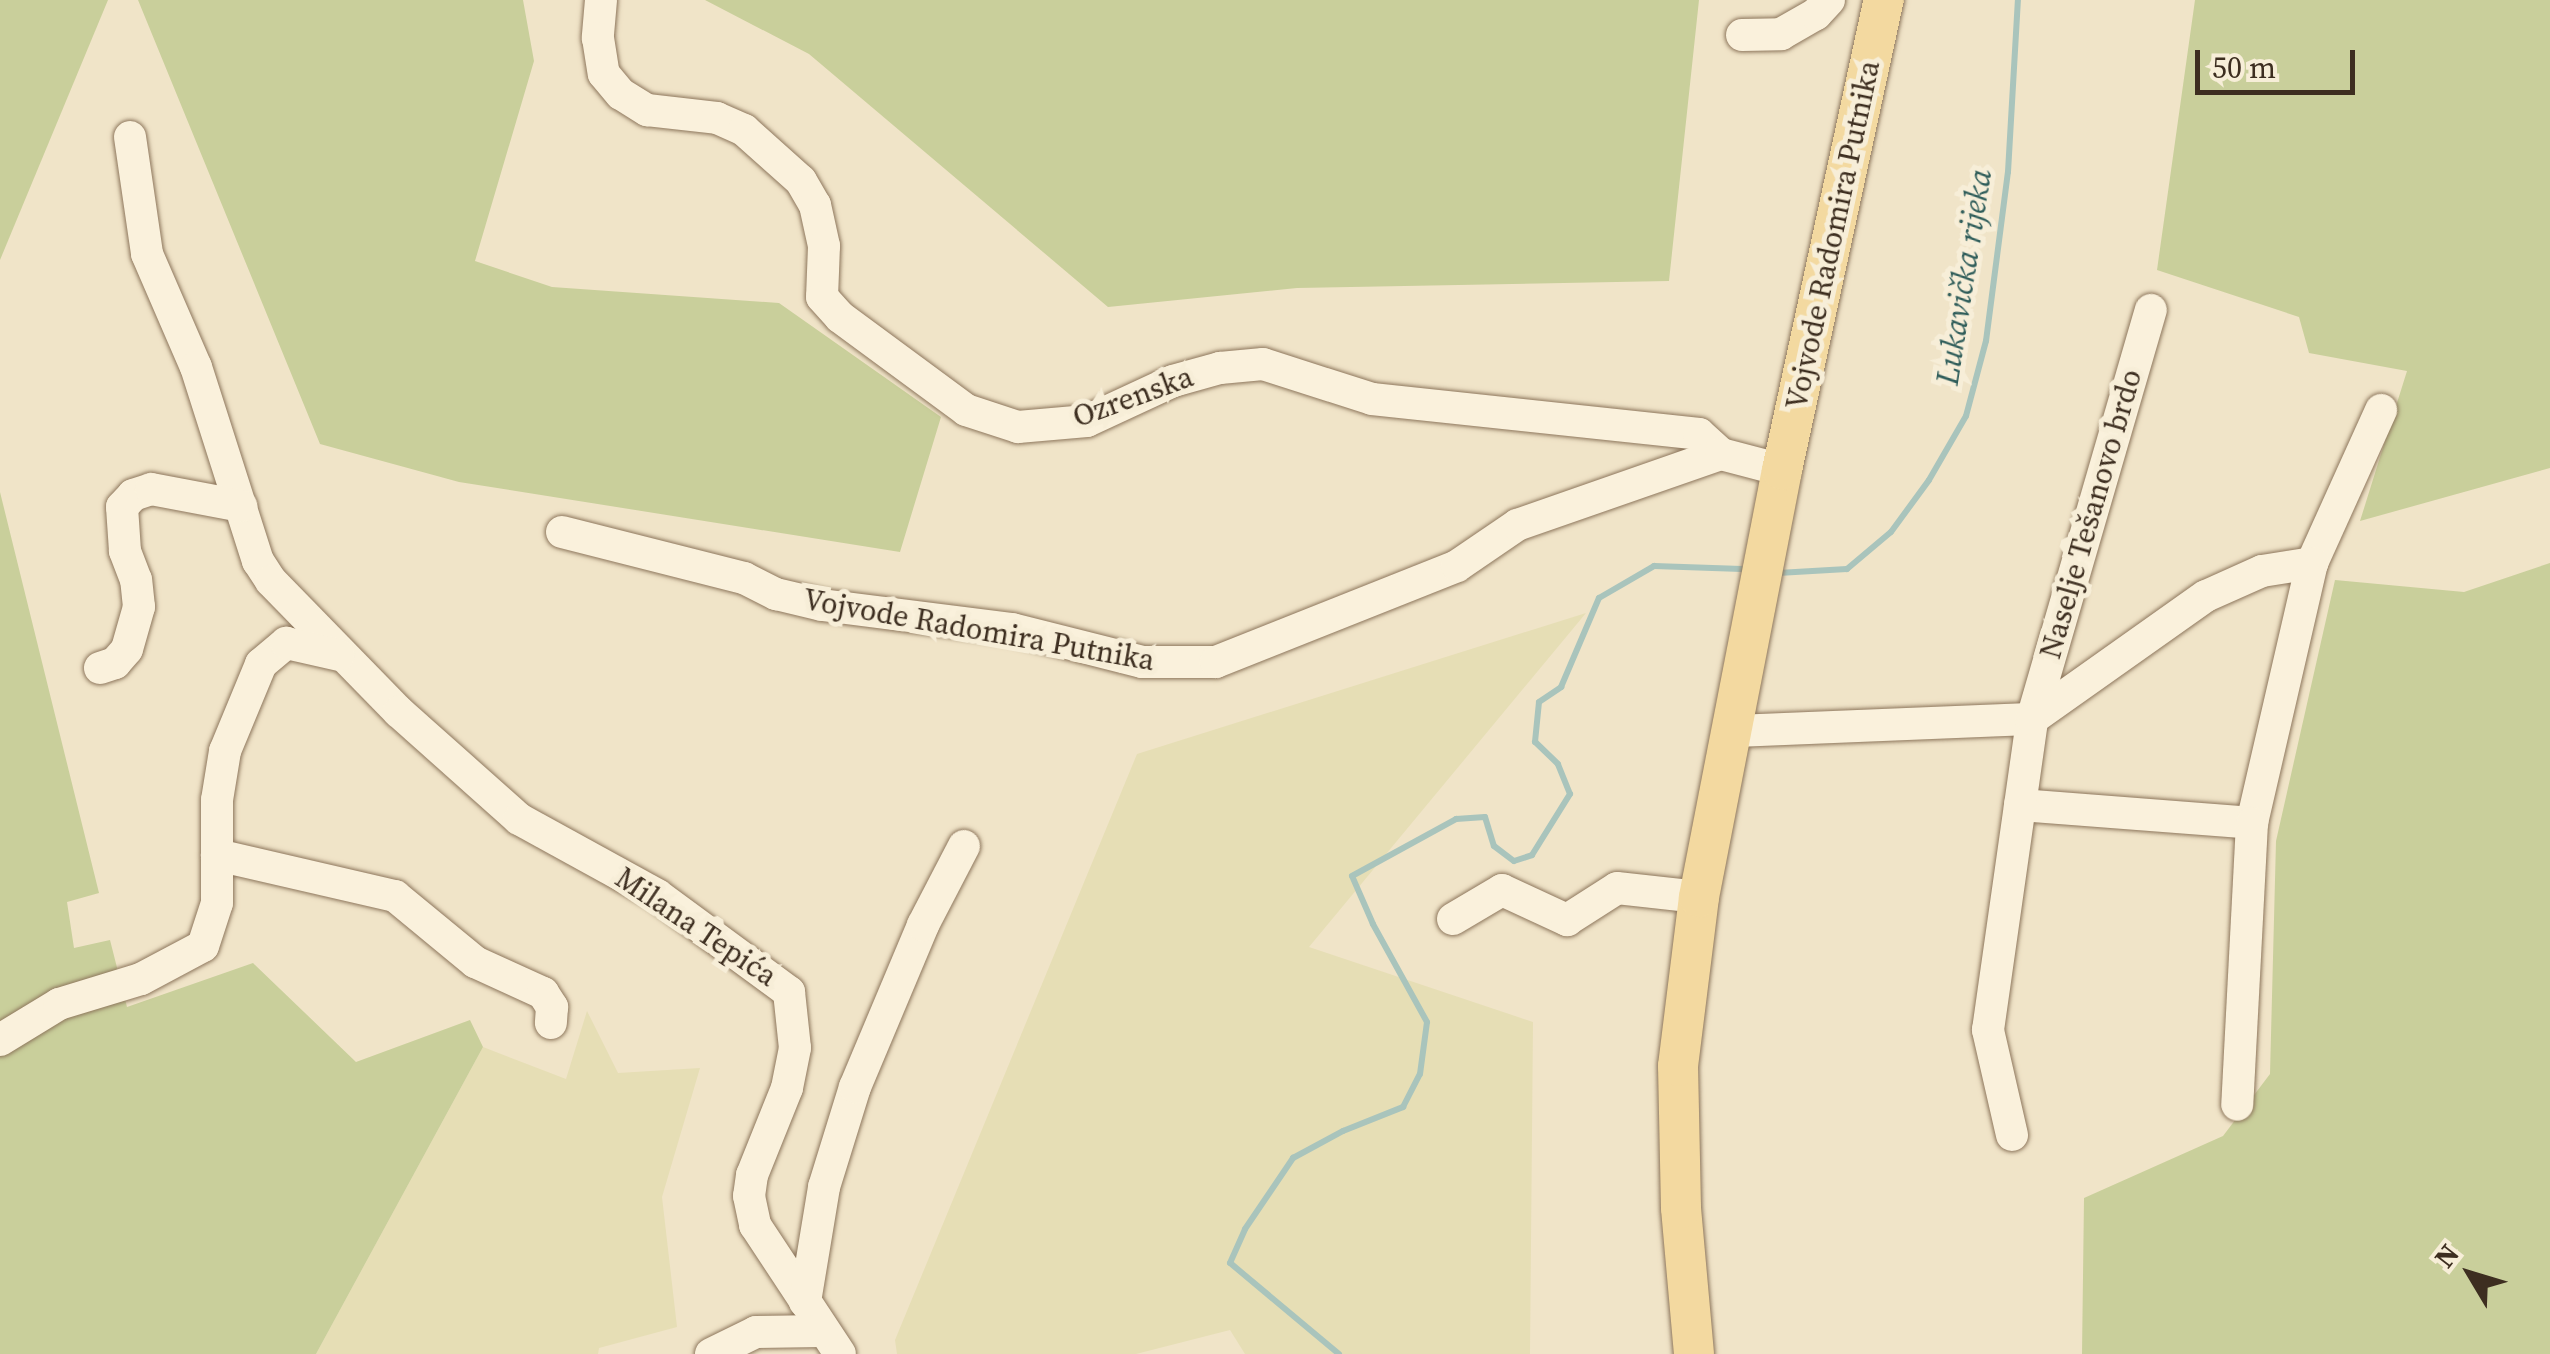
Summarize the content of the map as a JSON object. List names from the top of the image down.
{
  "streets": {
    "main road": ["Vojvode Radomira Putnika"],
    "street": ["Ozrenska", "Naselje Tešanovo brdo", "Milana Tepića"]
  },
  "crossings": [
    ["Vojvode Radomira Putnika", "Ozrenska"]
  ],
  "water": ["Lukavička rijeka"],
  "scale_bar": "50 m",
  "north": "top left"
}
